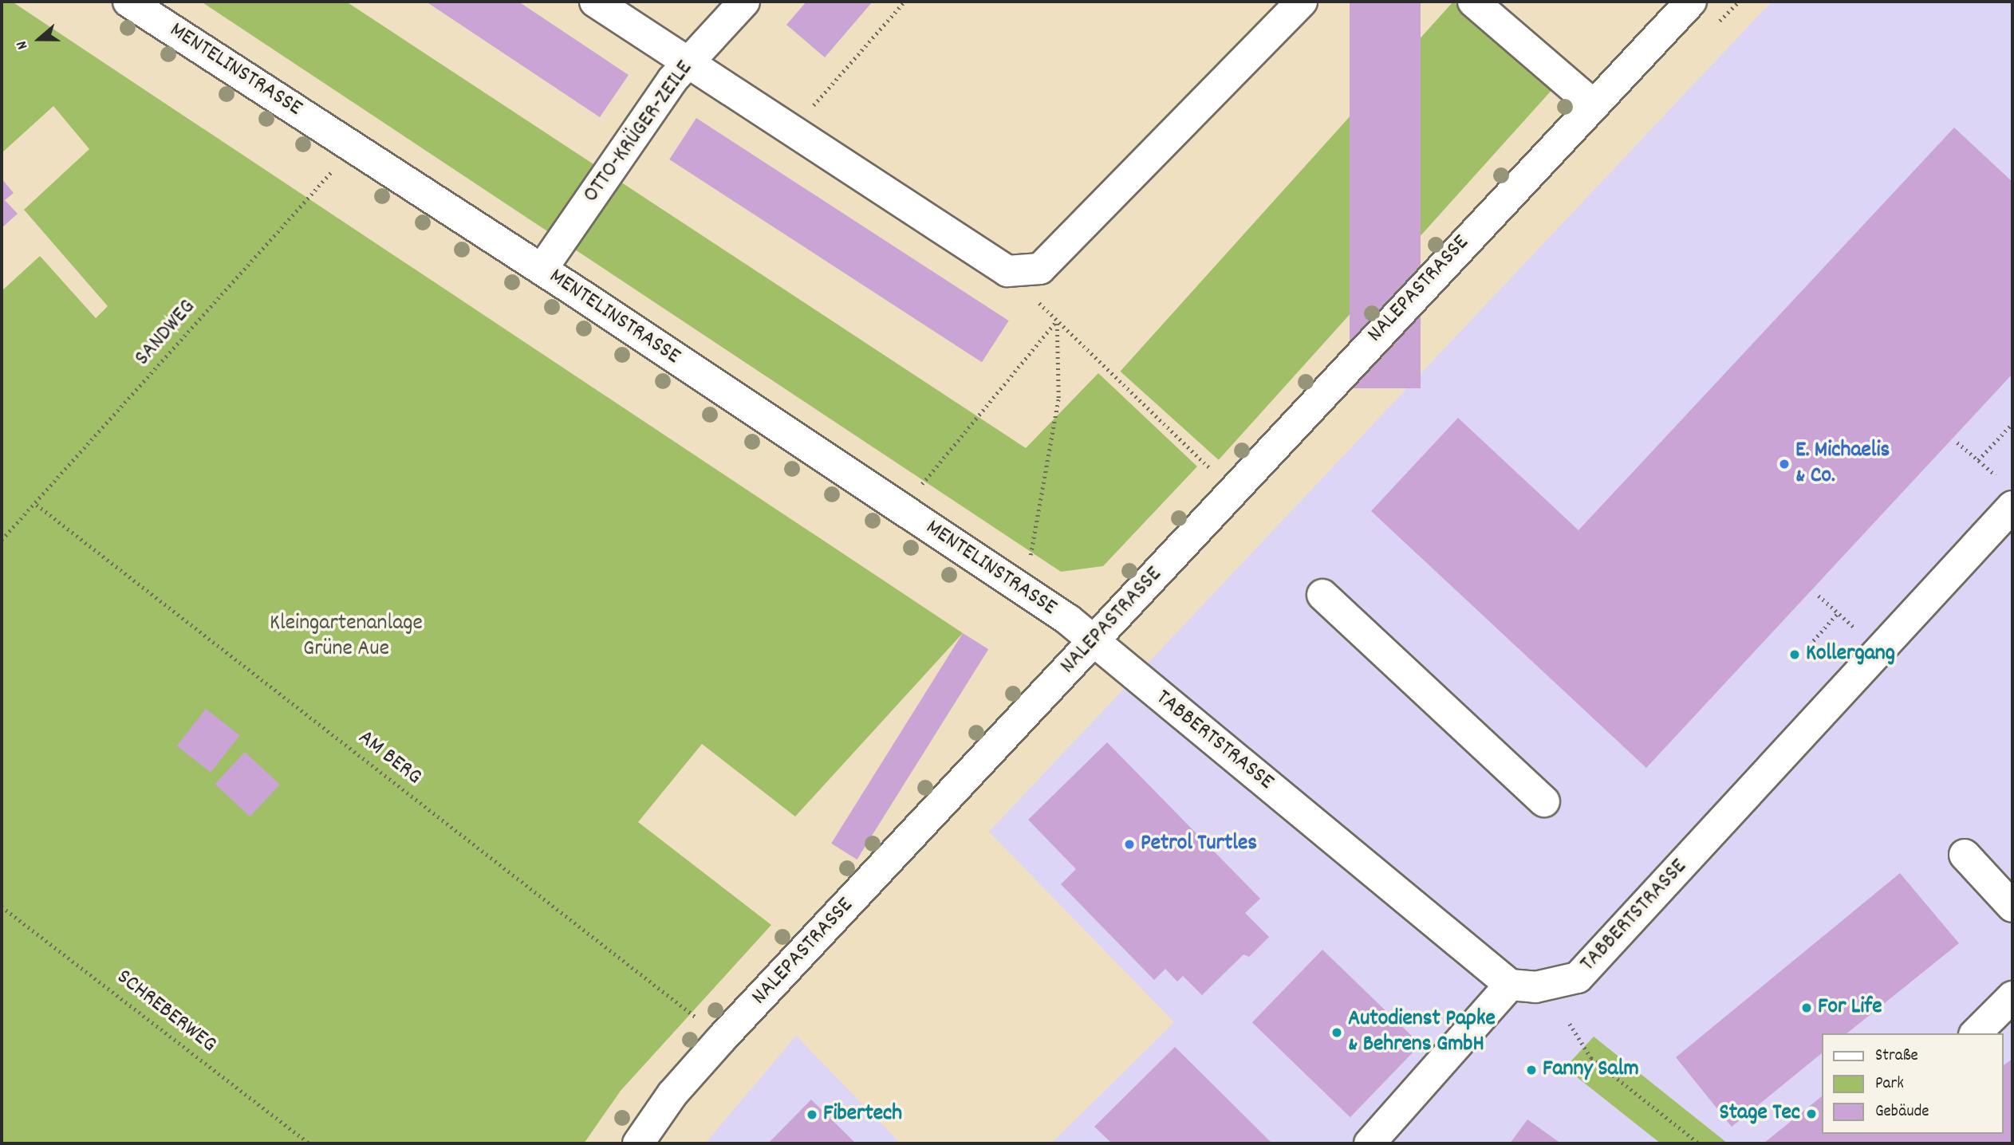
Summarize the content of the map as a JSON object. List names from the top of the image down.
{
  "streets": {
    "street": [
      "MENTELINSTRASSE",
      "OTTO-KRÜGER-ZEILE",
      "NALEPASTRASSE",
      "TABBERTSTRASSE"
    ],
    "path": ["SANDWEG", "AM BERG", "SCHREBERWEG"]
  },
  "crossings": [
    ["MENTELINSTRASSE", "OTTO-KRÜGER-ZEILE"],
    ["MENTELINSTRASSE", "NALEPASTRASSE"],
    ["MENTELINSTRASSE", "SANDWEG"],
    ["MENTELINSTRASSE", "TABBERTSTRASSE"],
    ["NALEPASTRASSE", "TABBERTSTRASSE"],
    ["NALEPASTRASSE", "AM BERG"],
    ["SANDWEG", "AM BERG"]
  ],
  "parks": ["Kleingartenanlage Grüne Aue"],
  "places": [
    "E. Michaelis & Co.",
    "Kollergang",
    "Petrol Turtles",
    "For Life",
    "Autodienst Papke & Behrens GmbH",
    "Fanny Salm",
    "Stage Tec",
    "Fibertech"
  ],
  "legend": ["Straße", "Park", "Gebäude"],
  "north": "left"
}
